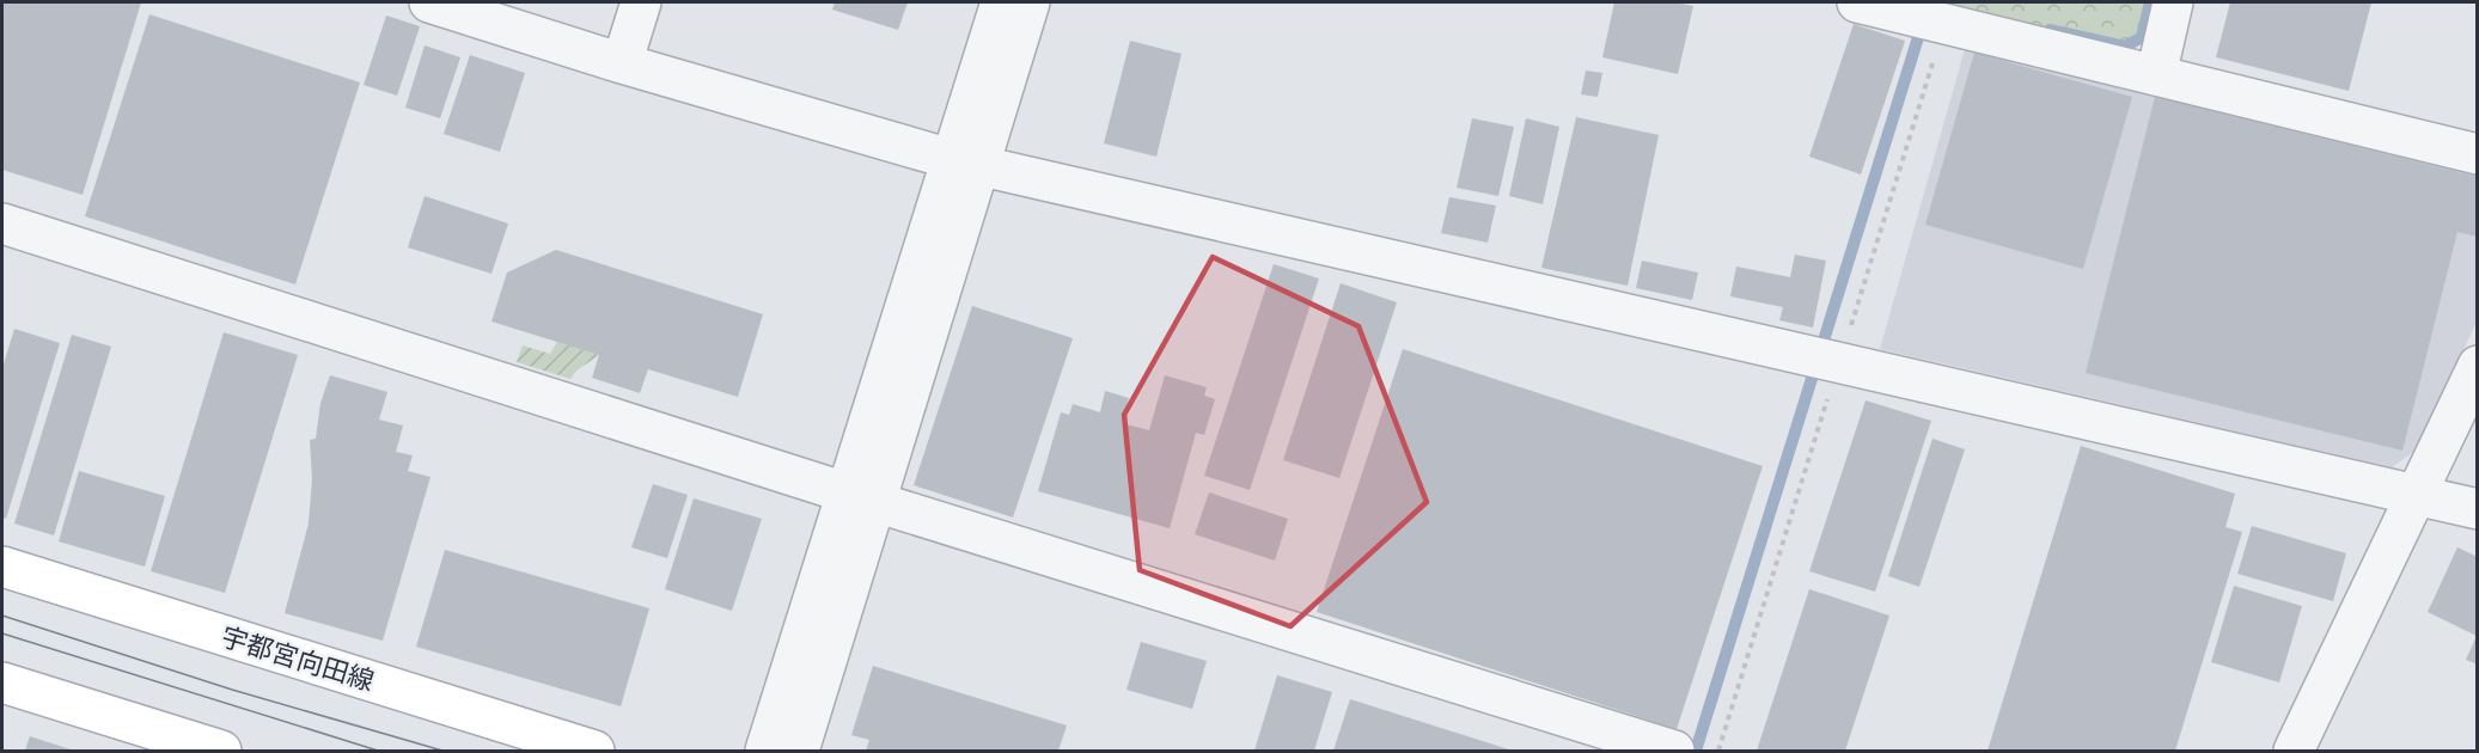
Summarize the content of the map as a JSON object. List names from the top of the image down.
{
  "streets": {
    "main road": ["宇都宮向田線"]
  }
}
